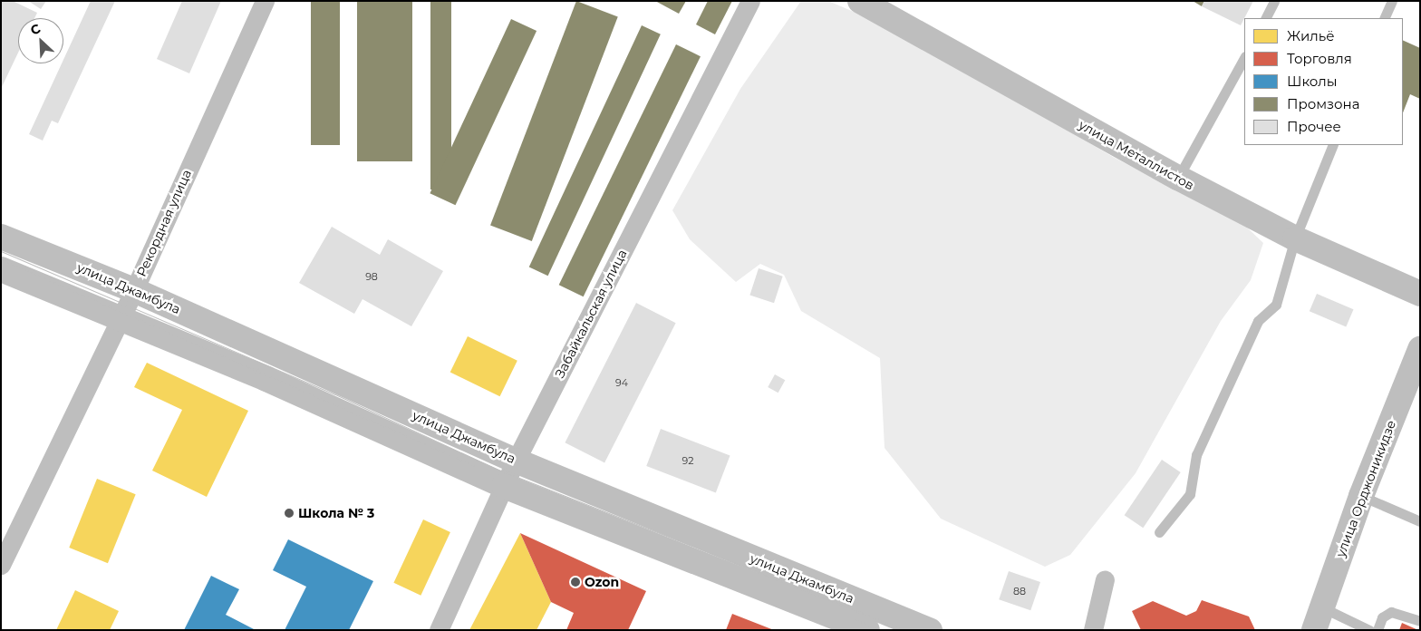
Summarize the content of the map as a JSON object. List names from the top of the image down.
{
  "streets": {
    "street": [
      "улица Металлистов",
      "Рекордная улица",
      "улица Джамбула",
      "Забайкальская улица",
      "улица Орджоникидзе"
    ]
  },
  "crossings": [
    ["Рекордная улица", "улица Джамбула"],
    ["улица Джамбула", "Забайкальская улица"]
  ],
  "places": ["Школа № 3", "Ozon"],
  "house_numbers": [
    "98",
    "94",
    "92",
    "88"
  ],
  "legend": [
    "Жильё",
    "Торговля",
    "Школы",
    "Промзона",
    "Прочее"
  ],
  "north": "top left"
}
